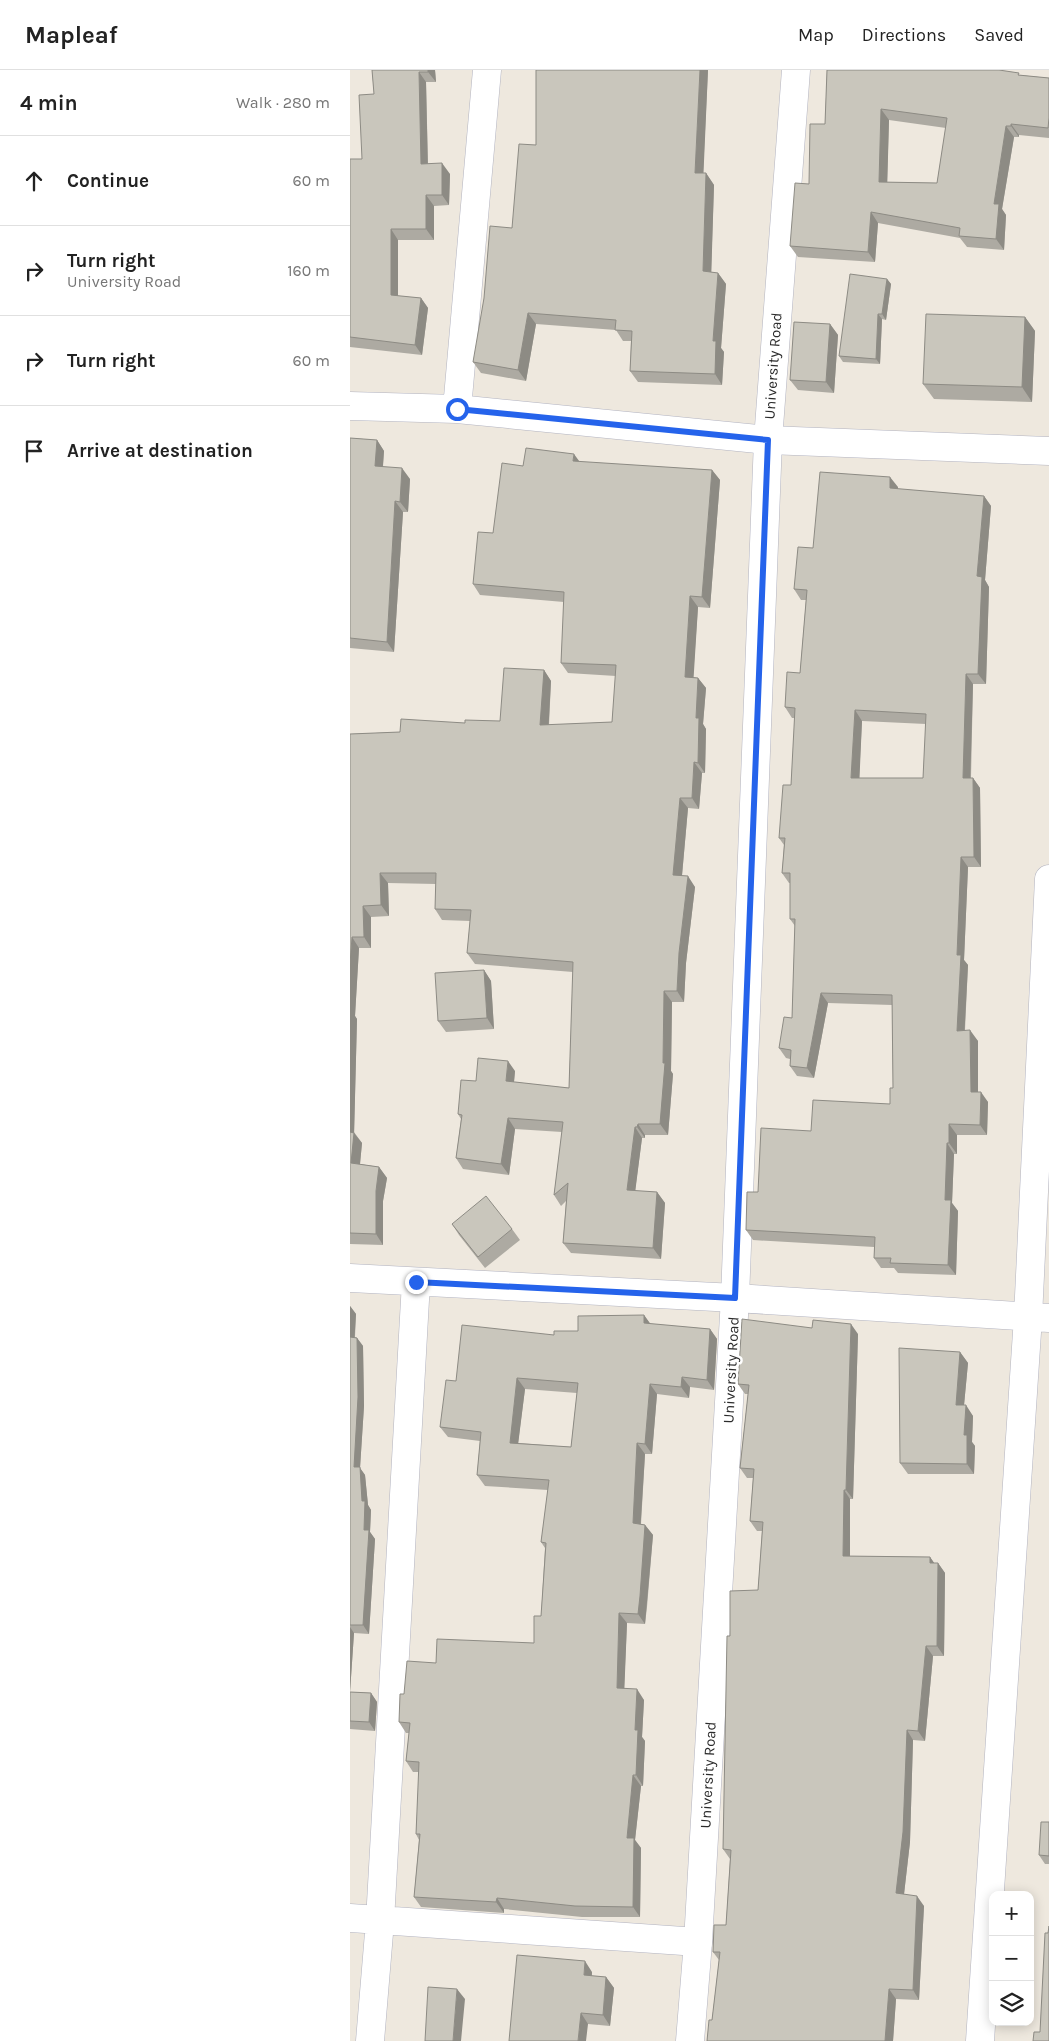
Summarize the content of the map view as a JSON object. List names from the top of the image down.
{
  "streets": {
    "street": ["University Road"]
  },
  "page": {
    "header": "Mapleaf",
    "nav": ["Map", "Directions", "Saved"],
    "heading": ["4 min", "Walk · 280 m"],
    "list": [
      ["Continue", "60 m"],
      ["Turn right", "University Road", "160 m"],
      ["Turn right", "60 m"],
      "Arrive at destination"
    ],
    "map_buttons": ["+", "−"]
  }
}
